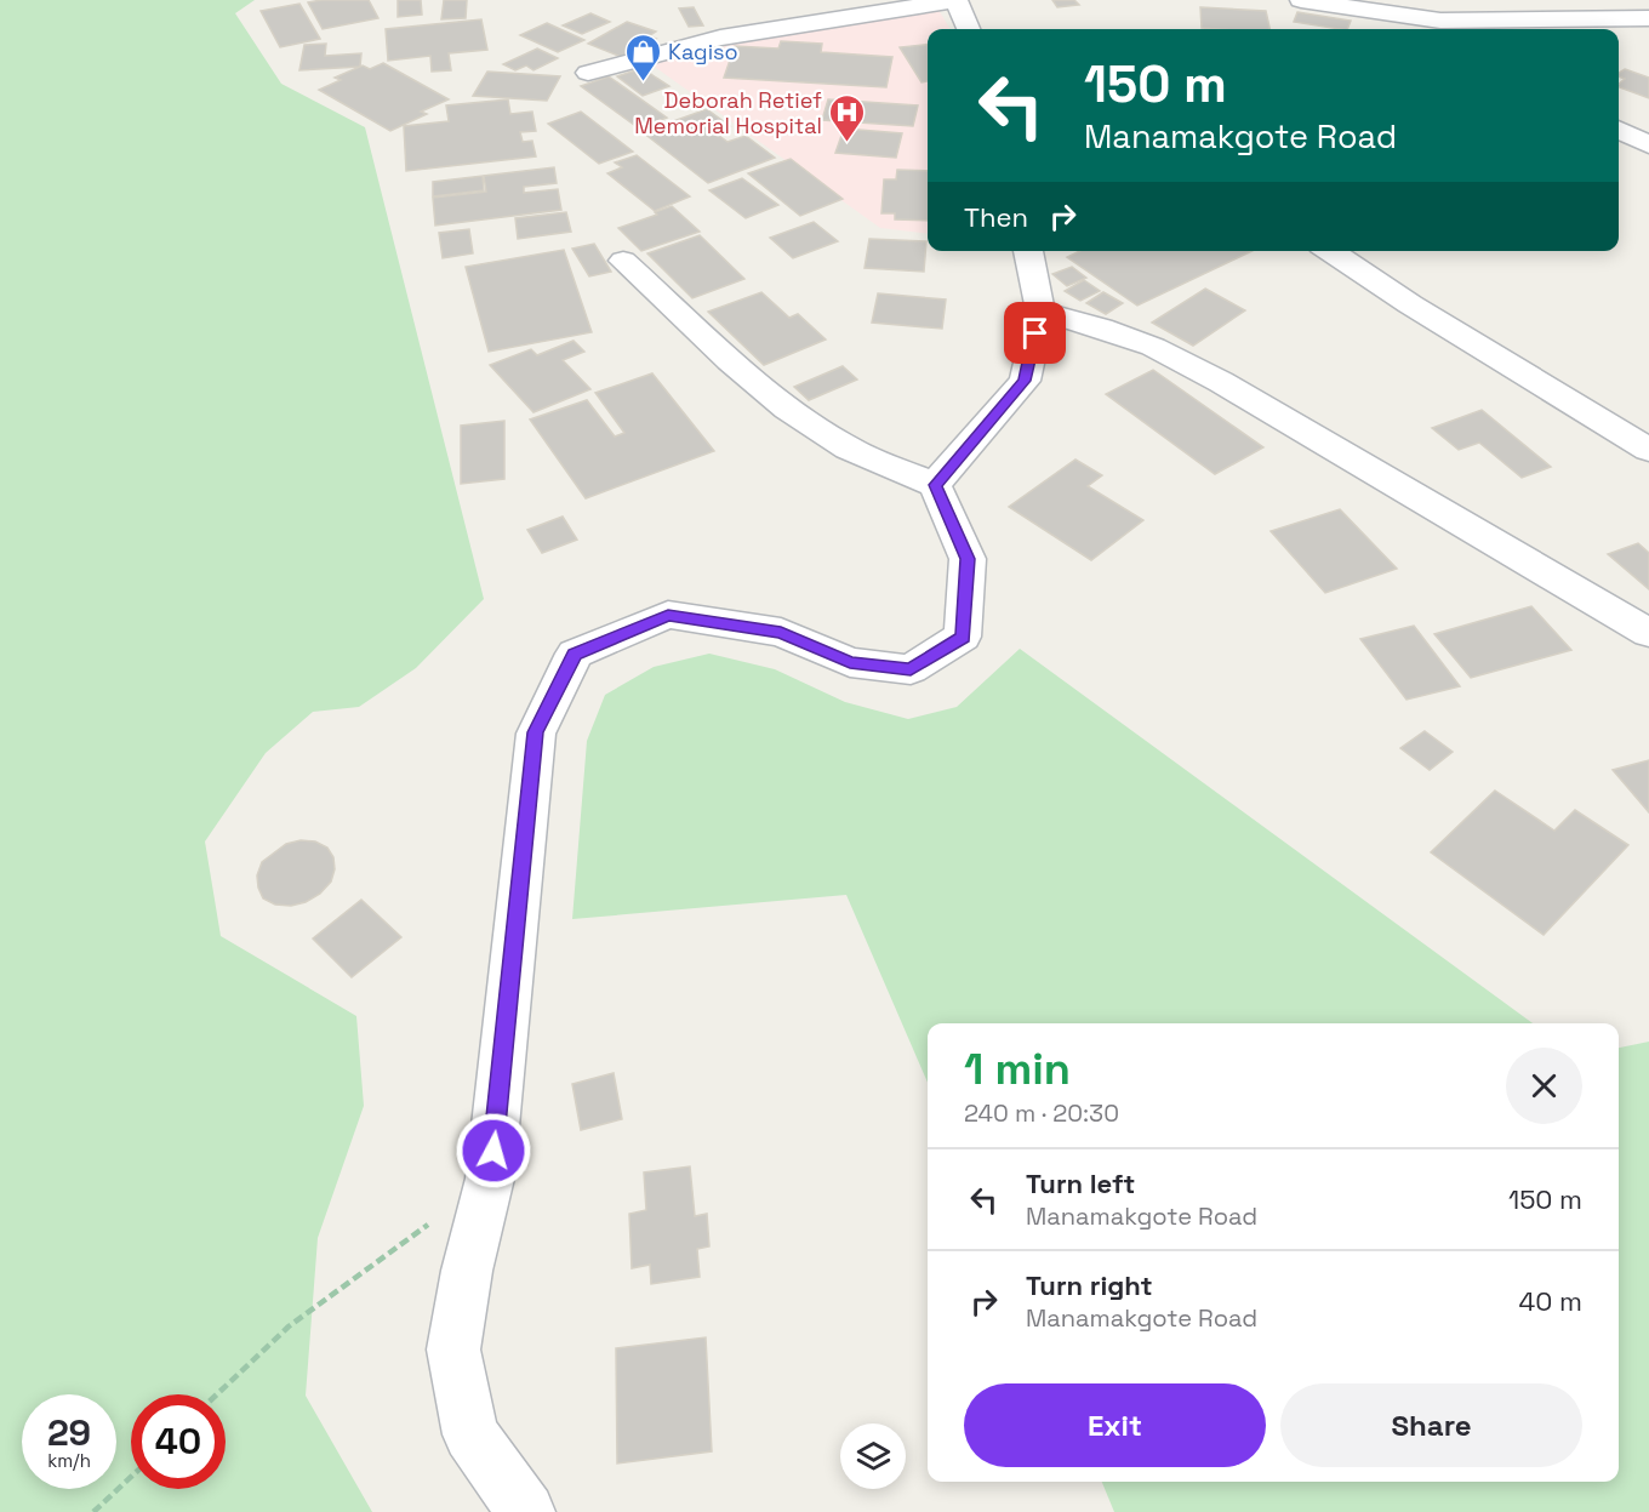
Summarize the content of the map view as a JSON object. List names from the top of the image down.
{
  "places": {
    "shop": ["Kagiso"],
    "hospital": ["Deborah Retief Memorial Hospital"]
  },
  "page": {
    "turn": ["150 m", "Manamakgote Road"],
    "then": "Then",
    "heading": ["1 min", "240 m · 20:30"],
    "list": [
      {
        "name": "Turn left",
        "note": "Manamakgote Road",
        "value": "150 m"
      },
      {
        "name": "Turn right",
        "note": "Manamakgote Road",
        "value": "40 m"
      }
    ],
    "buttons": ["Exit", "Share"],
    "speed": "29 km/h",
    "limit": "40"
  }
}
